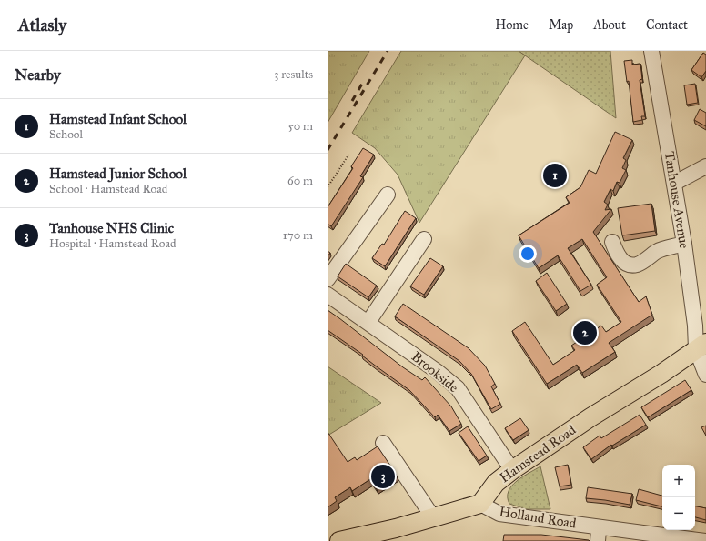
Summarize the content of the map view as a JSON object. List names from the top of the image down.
{
  "streets": {
    "main road": ["Hamstead Road"],
    "street": ["Tanhouse Avenue", "Brookside", "Holland Road"]
  },
  "crossings": [
    ["Tanhouse Avenue", "Hamstead Road"],
    ["Brookside", "Hamstead Road"],
    ["Hamstead Road", "Holland Road"]
  ],
  "page": {
    "header": "Atlasly",
    "nav": [
      "Home",
      "Map",
      "About",
      "Contact"
    ],
    "heading": ["Nearby", "3 results"],
    "list": [
      {
        "mark": "1",
        "name": "Hamstead Infant School",
        "note": "School",
        "value": "50 m"
      },
      {
        "mark": "2",
        "name": "Hamstead Junior School",
        "note": "School · Hamstead Road",
        "value": "60 m"
      },
      {
        "mark": "3",
        "name": "Tanhouse NHS Clinic",
        "note": "Hospital · Hamstead Road",
        "value": "170 m"
      }
    ],
    "pins": ["1", "2", "3"],
    "map_buttons": ["+", "−"]
  }
}
